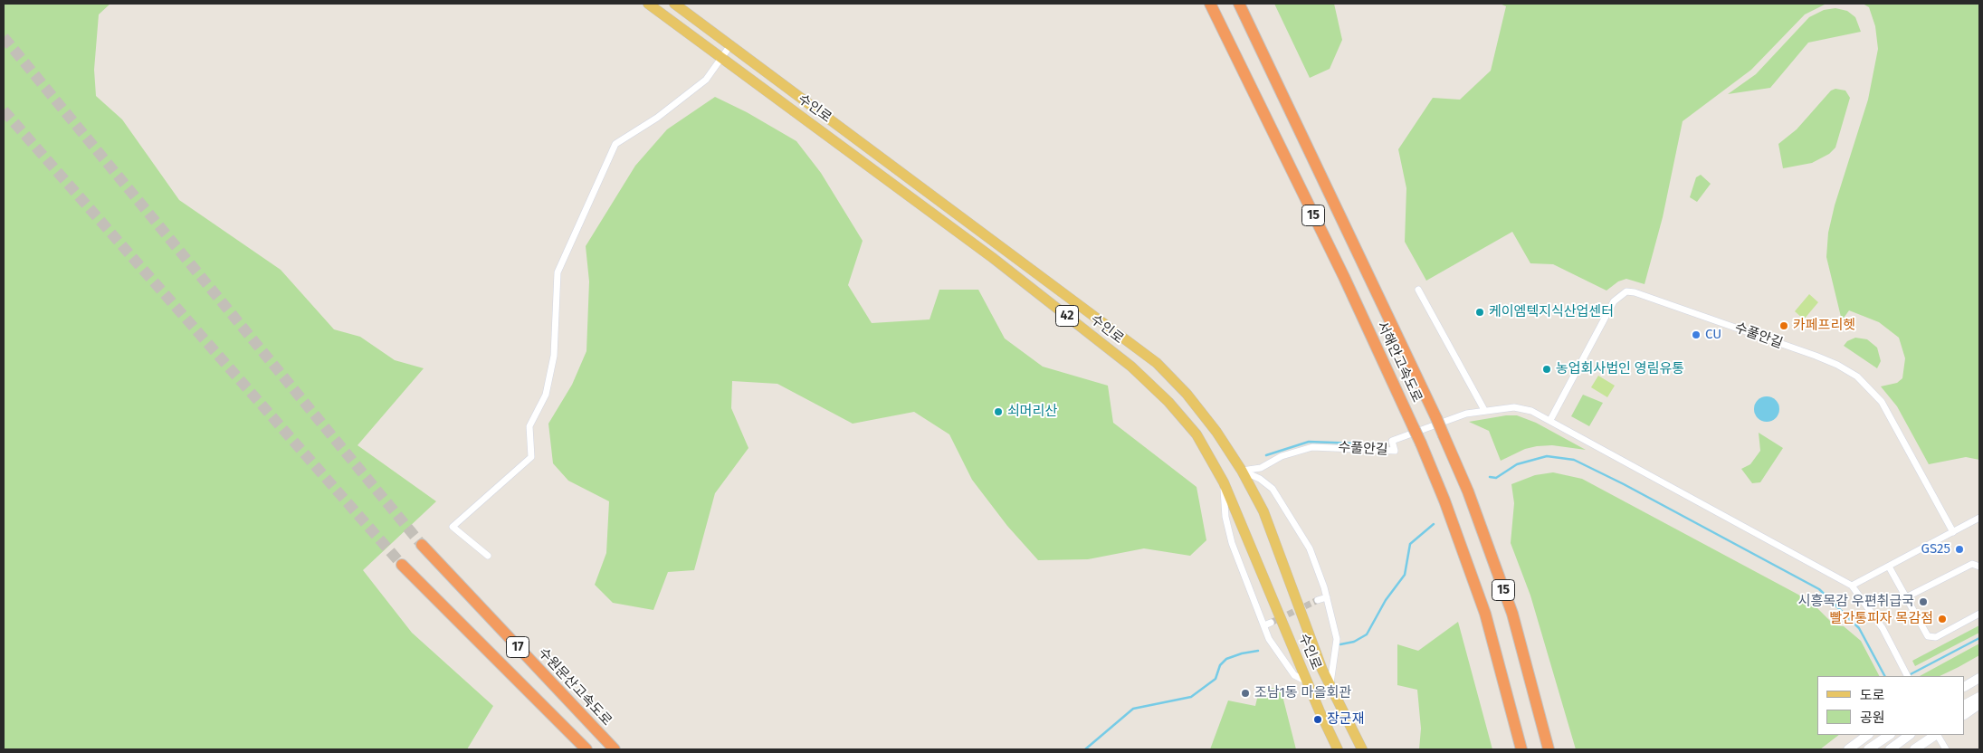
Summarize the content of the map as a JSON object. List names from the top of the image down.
{
  "streets": {
    "highway": [
      "15",
      "서해안고속도로",
      "17",
      "수원문산고속도로"
    ],
    "main road": ["수인로", "42"],
    "street": ["수풀안길"]
  },
  "crossings": [
    ["수인로", "수풀안길"]
  ],
  "places": [
    "케이엠텍지식산업센터",
    "카페프리헷",
    "CU",
    "농업회사법인 영림유통",
    "쇠머리산",
    "GS25",
    "시흥목감 우편취급국",
    "빨간통피자 목감점",
    "조남1동 마을회관",
    "장군재"
  ],
  "legend": ["도로", "공원"]
}
